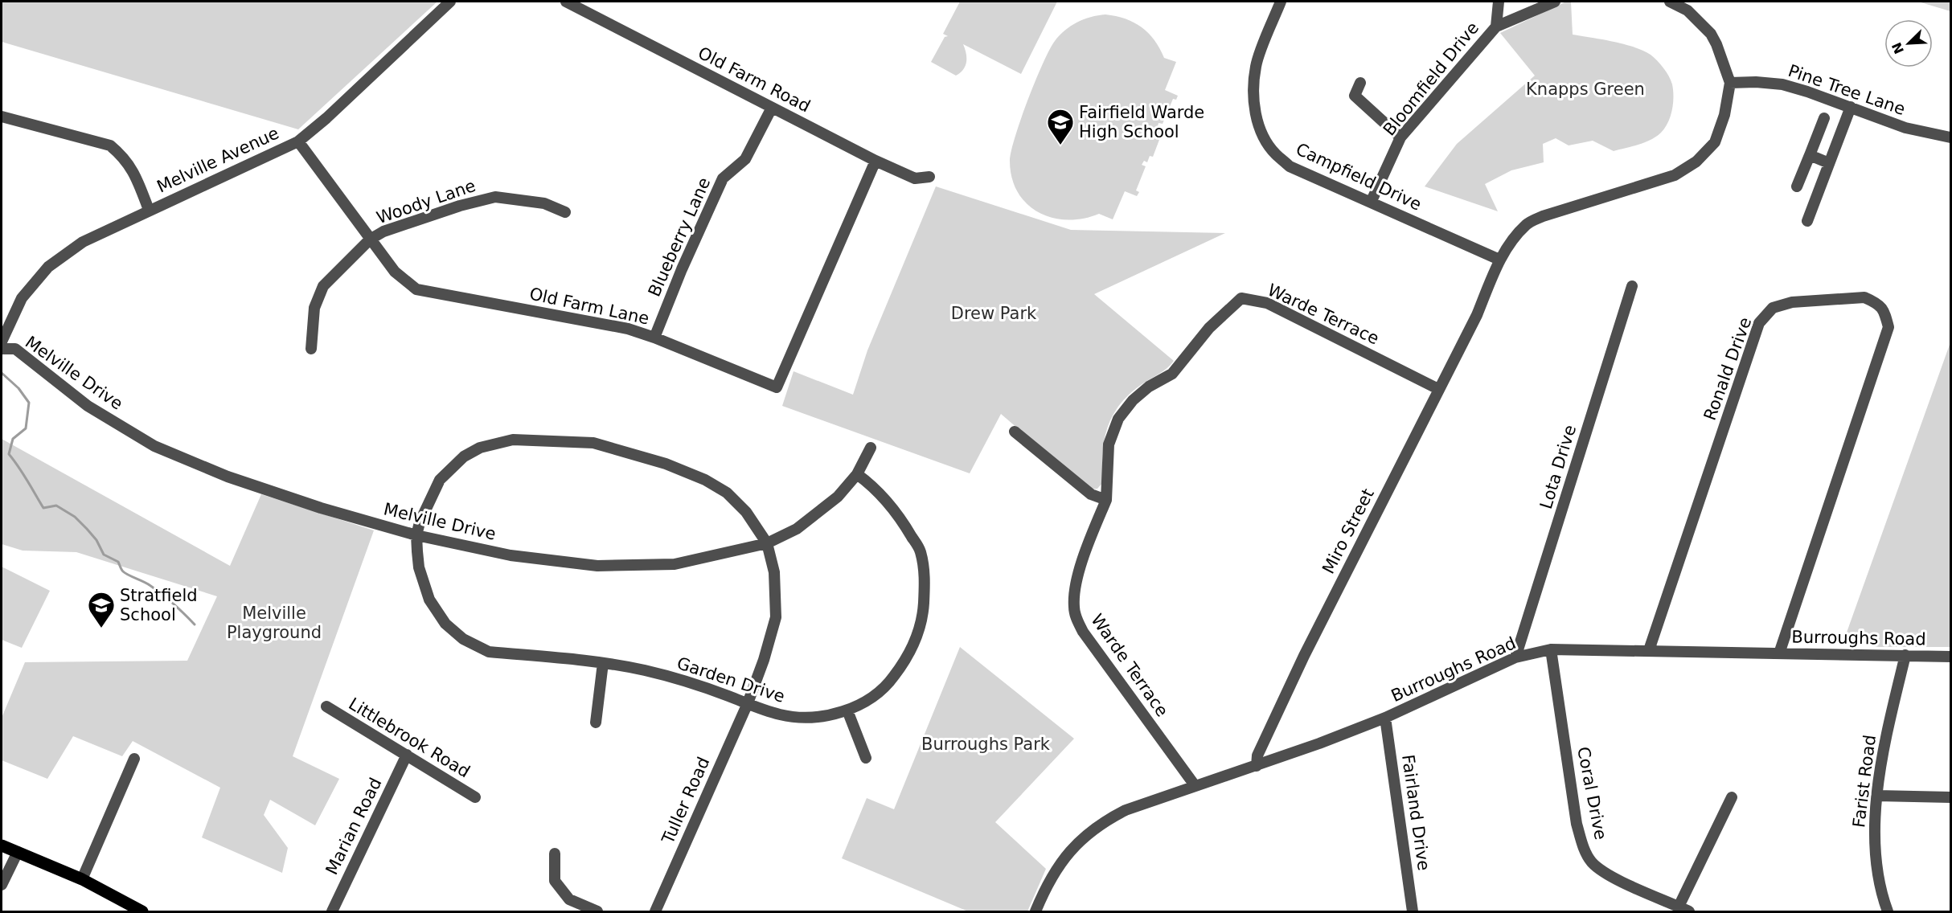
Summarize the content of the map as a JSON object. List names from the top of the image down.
{
  "streets": {
    "street": [
      "Bloomfield Drive",
      "Old Farm Road",
      "Pine Tree Lane",
      "Melville Avenue",
      "Campfield Drive",
      "Woody Lane",
      "Blueberry Lane",
      "Old Farm Lane",
      "Warde Terrace",
      "Ronald Drive",
      "Melville Drive",
      "Lota Drive",
      "Miro Street",
      "Burroughs Road",
      "Garden Drive",
      "Littlebrook Road",
      "Farist Road",
      "Coral Drive",
      "Tuller Road",
      "Fairland Drive",
      "Marian Road"
    ]
  },
  "crossings": [
    ["Bloomfield Drive", "Campfield Drive"],
    ["Old Farm Road", "Blueberry Lane"],
    ["Old Farm Road", "Old Farm Lane"],
    ["Pine Tree Lane", "Miro Street"],
    ["Melville Avenue", "Old Farm Lane"],
    ["Campfield Drive", "Miro Street"],
    ["Woody Lane", "Old Farm Lane"],
    ["Blueberry Lane", "Old Farm Lane"],
    ["Warde Terrace", "Miro Street"],
    ["Warde Terrace", "Burroughs Road"],
    ["Ronald Drive", "Burroughs Road"],
    ["Melville Drive", "Garden Drive"],
    ["Melville Drive", "Tuller Road"],
    ["Lota Drive", "Burroughs Road"],
    ["Miro Street", "Burroughs Road"],
    ["Burroughs Road", "Farist Road"],
    ["Burroughs Road", "Coral Drive"],
    ["Burroughs Road", "Fairland Drive"],
    ["Garden Drive", "Tuller Road"],
    ["Littlebrook Road", "Marian Road"]
  ],
  "parks": [
    "Knapps Green",
    "Drew Park",
    "Melville Playground",
    "Burroughs Park"
  ],
  "places": {
    "school or university": ["Fairfield Warde High School", "Stratfield School"]
  },
  "north": "bottom left"
}
